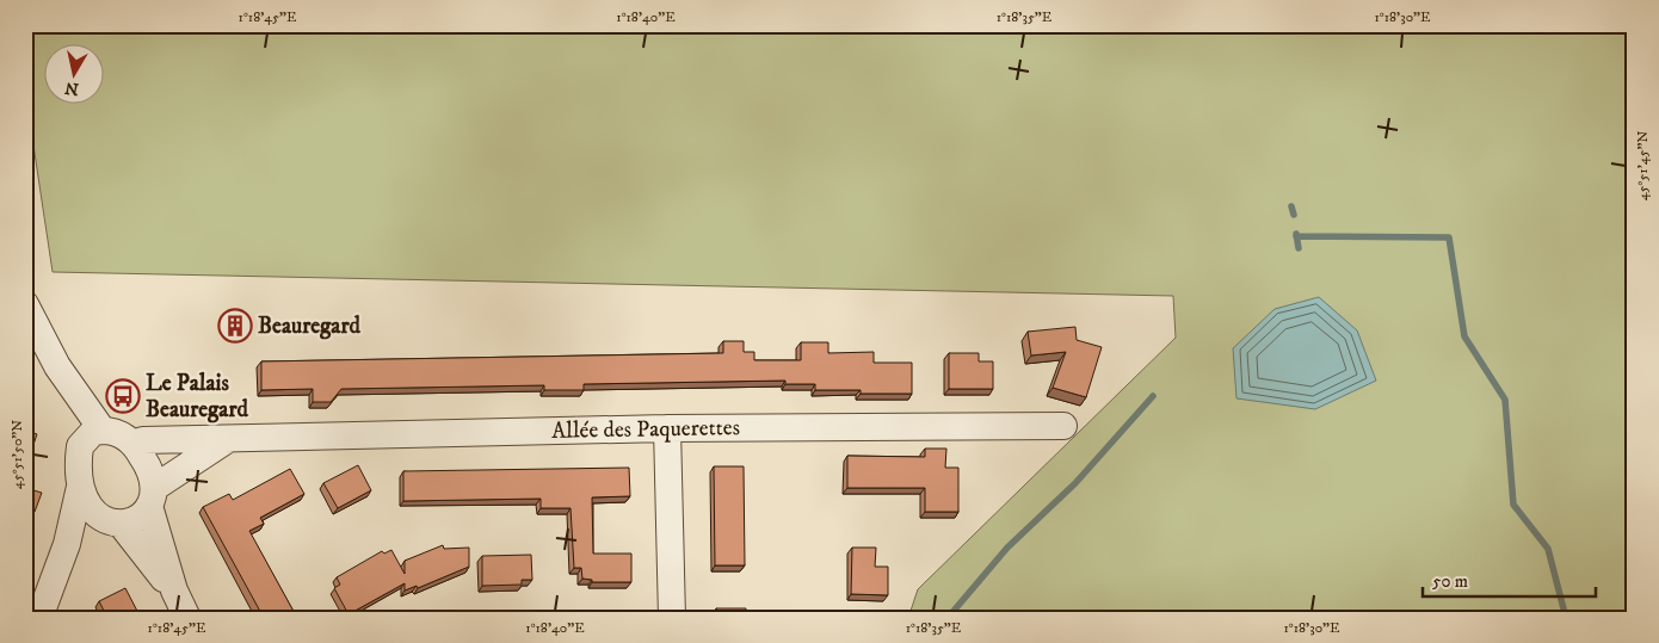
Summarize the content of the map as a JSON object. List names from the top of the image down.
{
  "streets": {
    "street": ["Allée des Paquerettes"]
  },
  "places": {
    "building": ["Beauregard"],
    "bus stop": ["Le Palais Beauregard"]
  },
  "scale_bar": "50 m",
  "north": "bottom",
  "coordinates": [
    "1°18'45\"E",
    "1°18'40\"E",
    "1°18'35\"E",
    "1°18'30\"E",
    "45°51'45\"N",
    "45°51'50\"N"
  ]
}
